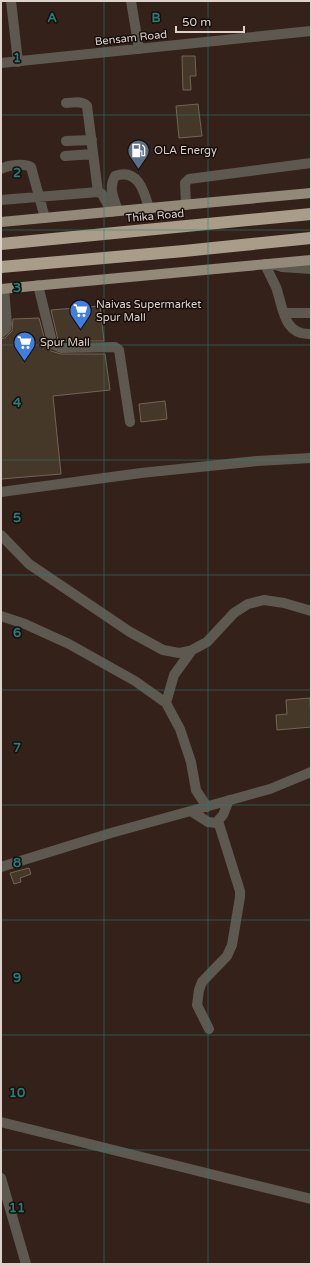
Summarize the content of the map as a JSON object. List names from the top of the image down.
{
  "streets": {
    "highway": ["Thika Road"],
    "street": ["Bensam Road"]
  },
  "places": {
    "fuel station": ["OLA Energy"],
    "supermarket": ["Naivas Supermarket Spur Mall", "Spur Mall"]
  },
  "scale_bar": "50 m",
  "grid": {
    "columns": ["A", "B"],
    "rows": [
      "1",
      "2",
      "3",
      "4",
      "5",
      "6",
      "7",
      "8",
      "9",
      "10",
      "11"
    ]
  }
}
